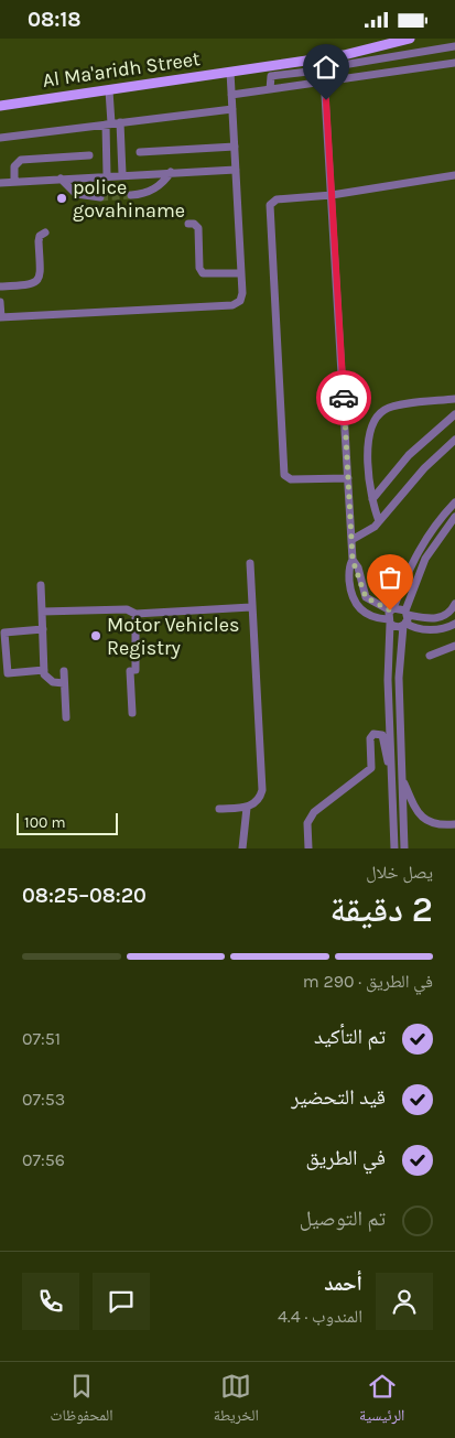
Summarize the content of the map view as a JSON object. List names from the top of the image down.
{
  "streets": {
    "main road": ["Al Ma'aridh Street"]
  },
  "places": ["police govahiname", "Motor Vehicles Registry"],
  "scale_bar": "100 m",
  "page": {
    "status": "08:18",
    "scale": "100 m",
    "heading": ["2 دقيقة", "يصل خلال", "08:20–08:25"],
    "panel": ["أحمد", "المندوب · 4.4"],
    "bar": "في الطريق · 290 m",
    "list": [
      ["تم التأكيد", "07:51"],
      ["قيد التحضير", "07:53"],
      ["في الطريق", "07:56"],
      "تم التوصيل"
    ],
    "tabs": ["الرئيسية", "الخريطة", "المحفوظات"]
  }
}
